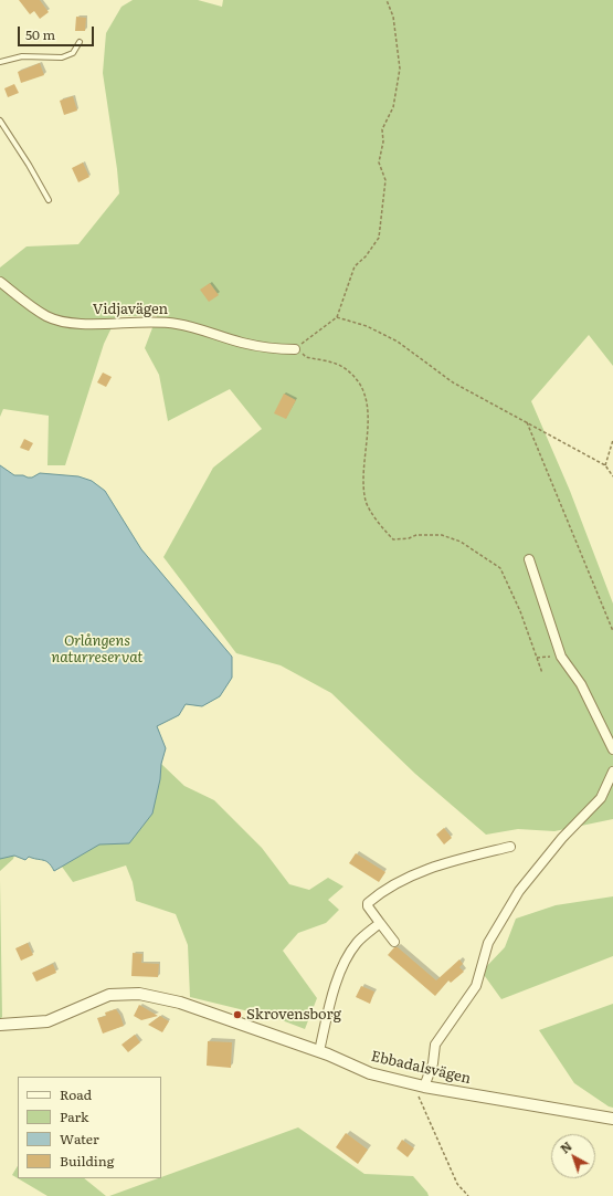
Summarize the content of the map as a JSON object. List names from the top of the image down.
{
  "streets": {
    "street": ["Vidjavägen", "Ebbadalsvägen"]
  },
  "parks": ["Orlångens naturreservat"],
  "places": ["Skrovensborg"],
  "legend": [
    "Road",
    "Park",
    "Water",
    "Building"
  ],
  "scale_bar": "50 m",
  "north": "top left"
}
